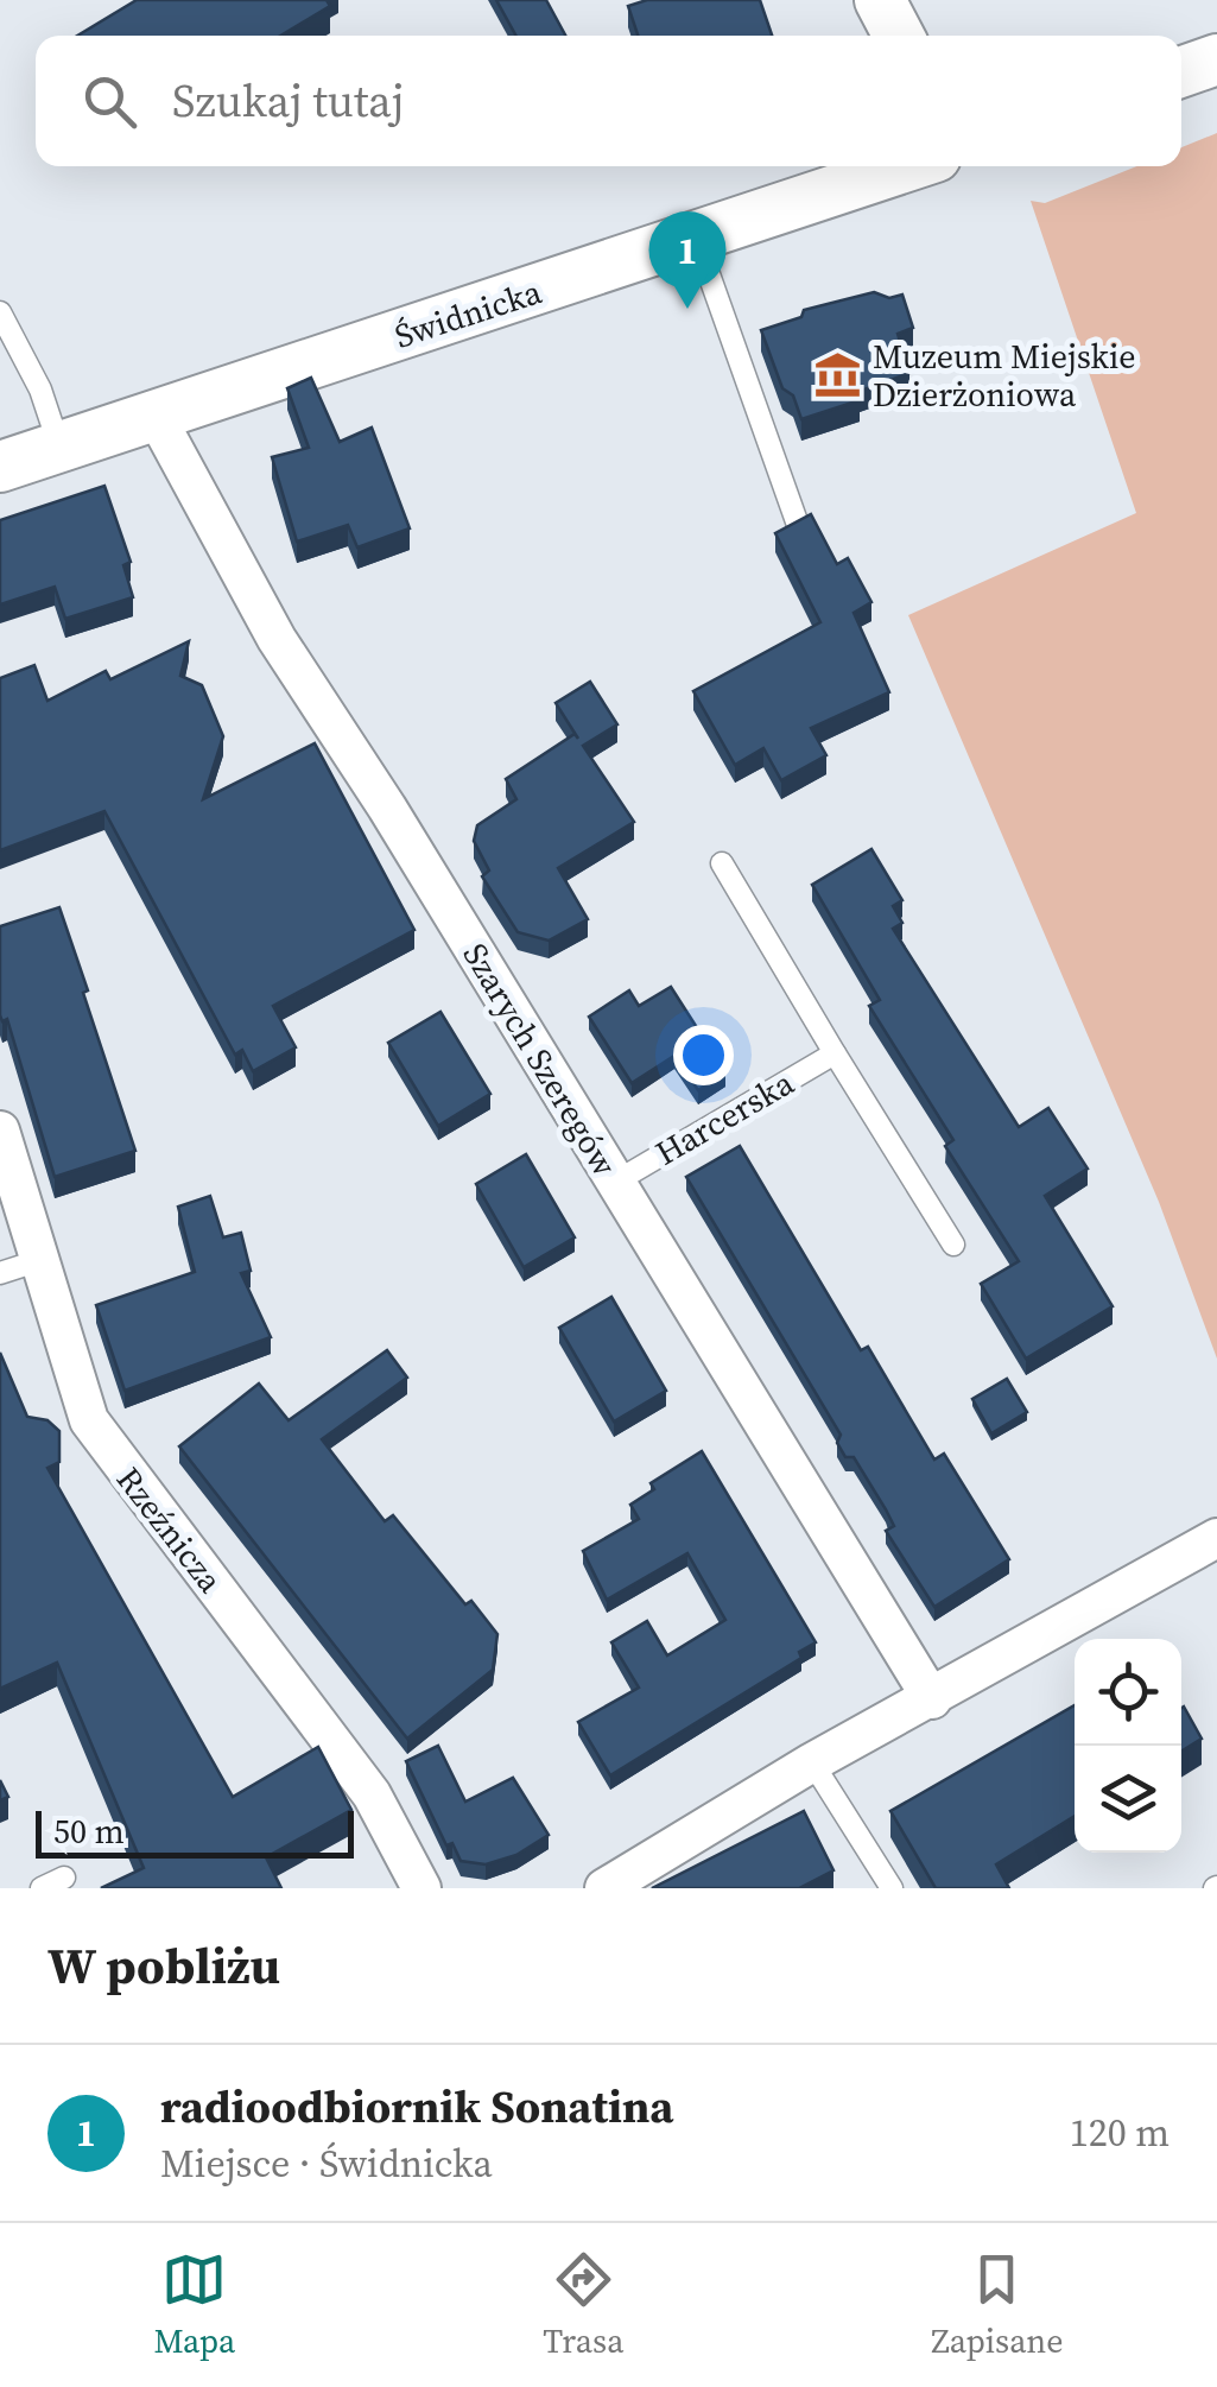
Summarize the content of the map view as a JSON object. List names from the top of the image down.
{
  "streets": {
    "street": ["Świdnicka", "Szarych Szeregów", "Rzeźnicza"],
    "lane": ["Harcerska"]
  },
  "crossings": [
    ["Świdnicka", "Szarych Szeregów"],
    ["Szarych Szeregów", "Harcerska"]
  ],
  "places": {
    "museum": ["Muzeum Miejskie Dzierżoniowa"]
  },
  "scale_bar": "50 m",
  "page": {
    "search": "Szukaj tutaj",
    "pins": "1",
    "scale": "50 m",
    "heading": "W pobliżu",
    "list": [
      {
        "mark": "1",
        "name": "radioodbiornik Sonatina",
        "note": "Miejsce · Świdnicka",
        "value": "120 m"
      }
    ],
    "nav": ["Mapa", "Trasa", "Zapisane"]
  }
}
